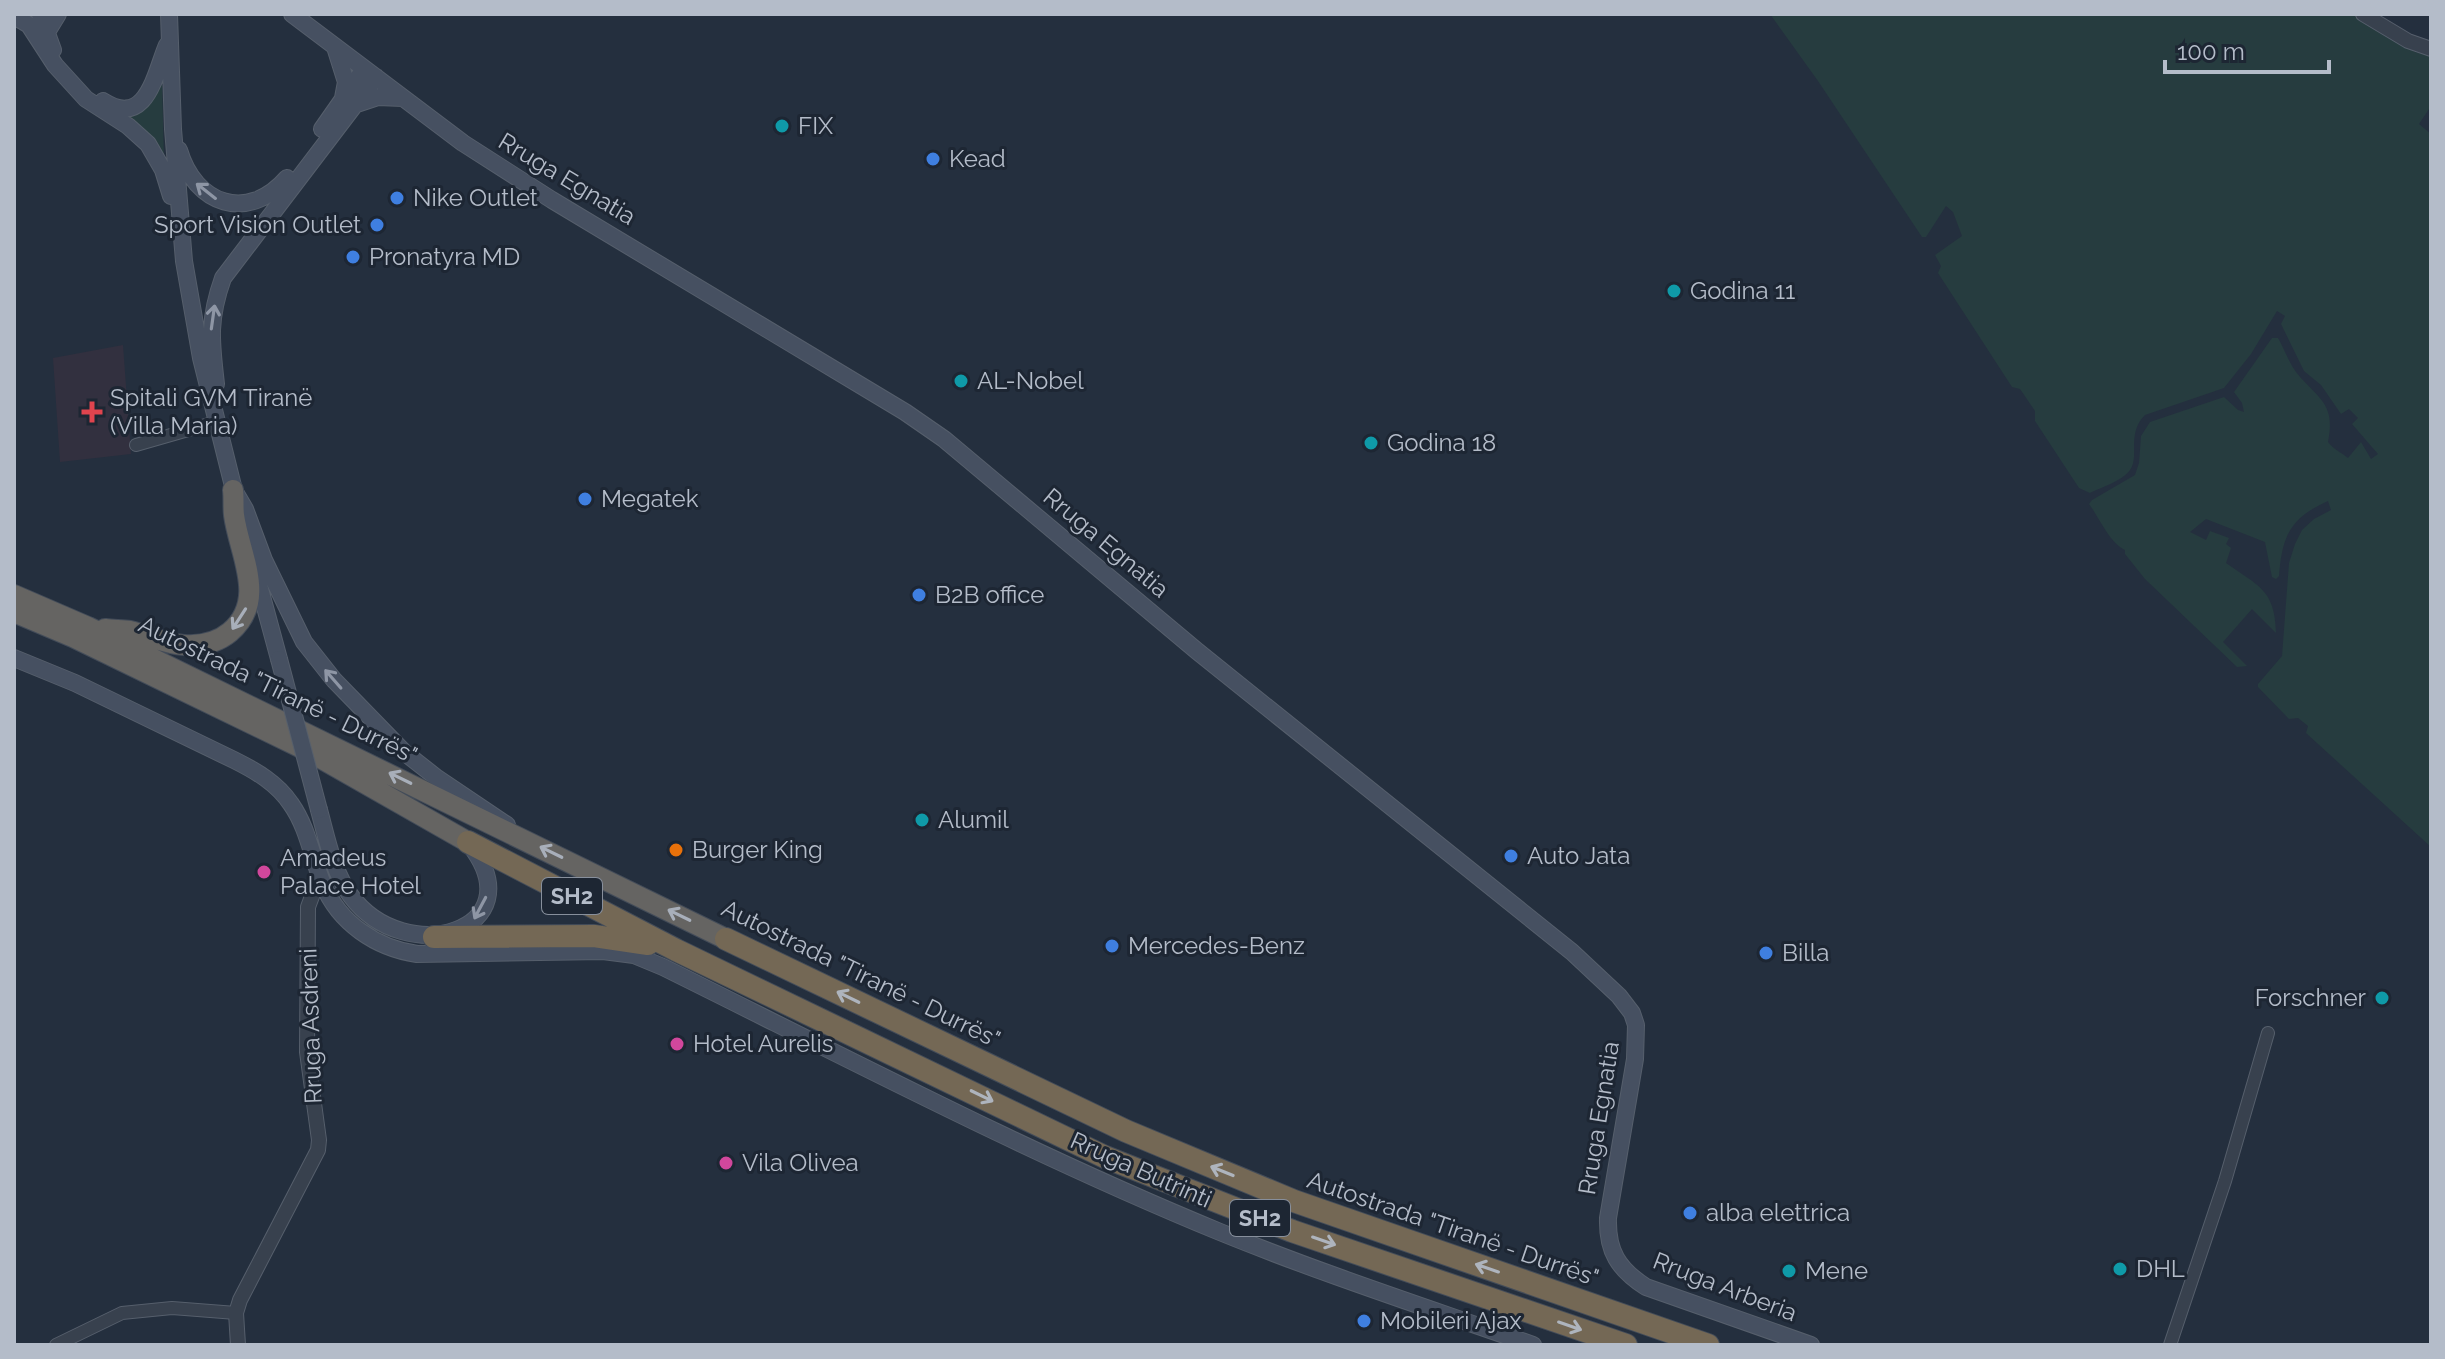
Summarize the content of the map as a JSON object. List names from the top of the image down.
{
  "streets": {
    "highway": ["Autostrada \"Tiranë - Durrës\"", "SH2"],
    "main road": ["Rruga Egnatia", "Rruga Butrinti", "Rruga Arberia"],
    "street": ["Rruga Asdreni"]
  },
  "crossings": [
    ["Rruga Egnatia", "Rruga Arberia"],
    ["Rruga Asdreni", "Rruga Butrinti"]
  ],
  "places": {
    "other": [
      "FIX",
      "Kead",
      "Nike Outlet",
      "Sport Vision Outlet",
      "Pronatyra MD",
      "Godina 11",
      "AL-Nobel",
      "Godina 18",
      "Megatek",
      "B2B office",
      "Alumil",
      "Burger King",
      "Auto Jata",
      "Amadeus Palace Hotel",
      "Mercedes-Benz",
      "Billa",
      "Forschner",
      "Hotel Aurelis",
      "Vila Olivea",
      "alba elettrica",
      "DHL",
      "Mene",
      "Mobileri Ajax"
    ],
    "health": ["Spitali GVM Tiranë (Villa Maria)"]
  },
  "scale_bar": "100 m"
}
